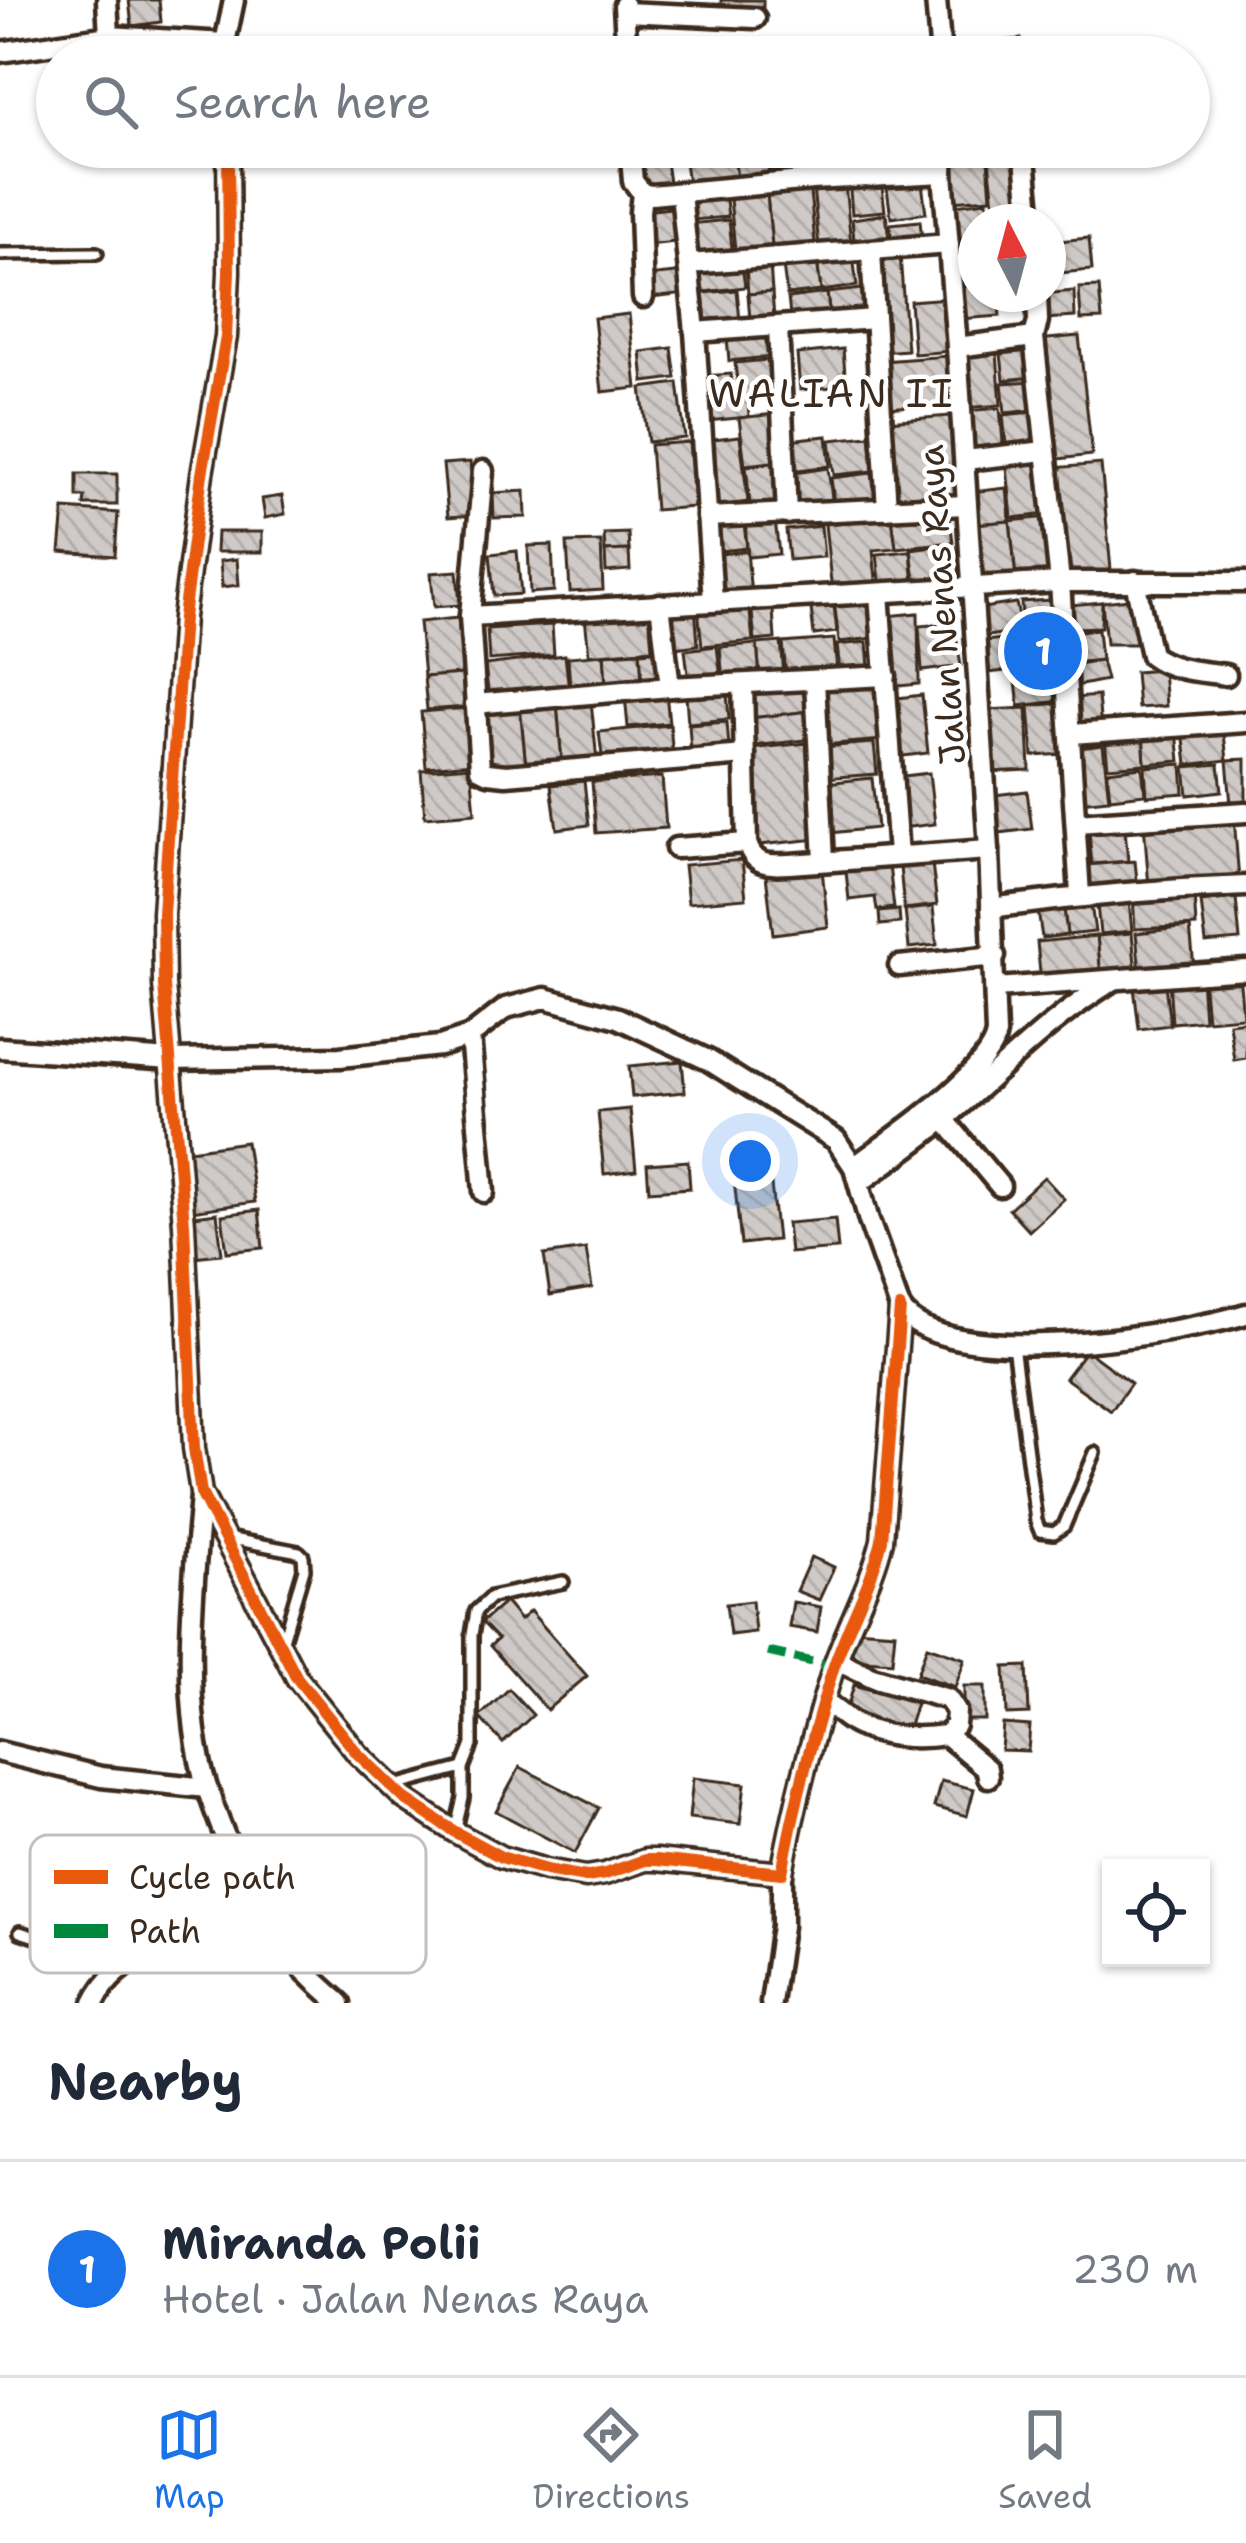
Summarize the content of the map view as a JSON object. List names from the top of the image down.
{
  "streets": {
    "street": ["Jalan Nenas Raya"]
  },
  "districts": ["WALIAN II"],
  "legend": ["Cycle path", "Path"],
  "north": "top",
  "page": {
    "search": "Search here",
    "pins": "1",
    "heading": "Nearby",
    "list": [
      {
        "mark": "1",
        "name": "Miranda Polii",
        "note": "Hotel · Jalan Nenas Raya",
        "value": "230 m"
      }
    ],
    "nav": ["Map", "Directions", "Saved"]
  }
}
